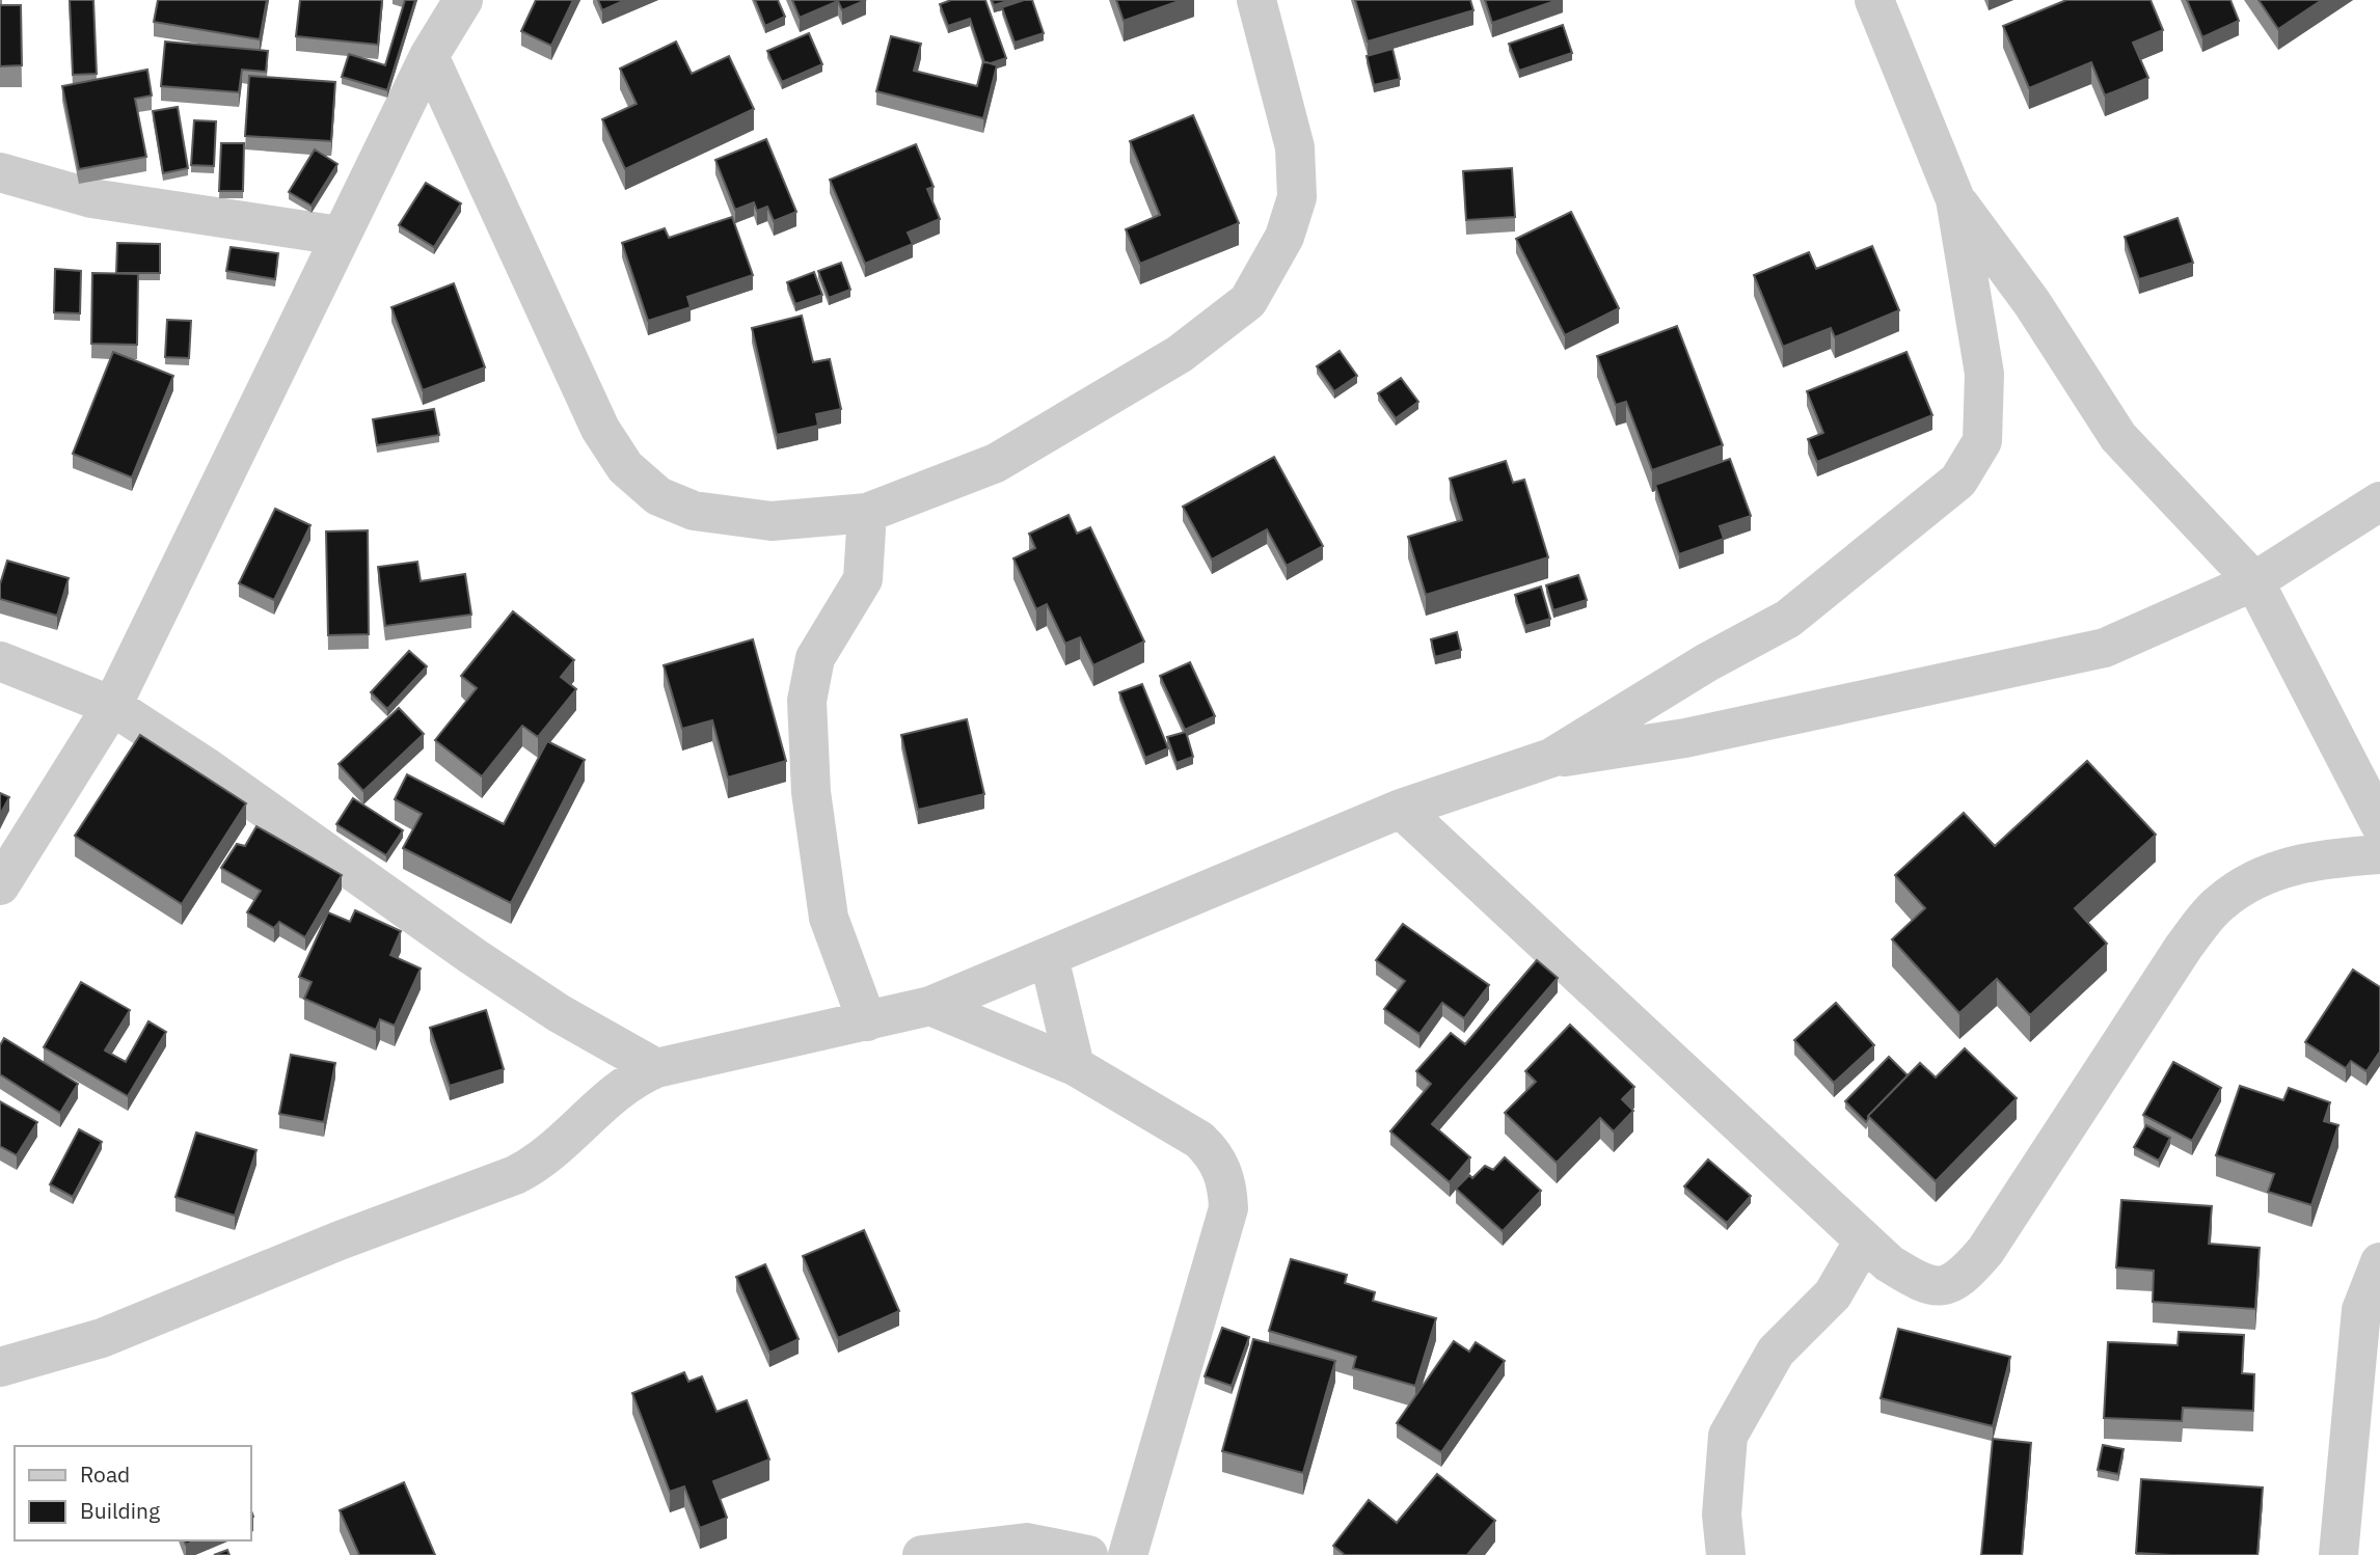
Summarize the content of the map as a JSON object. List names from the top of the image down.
{
  "legend": ["Road", "Building"]
}
